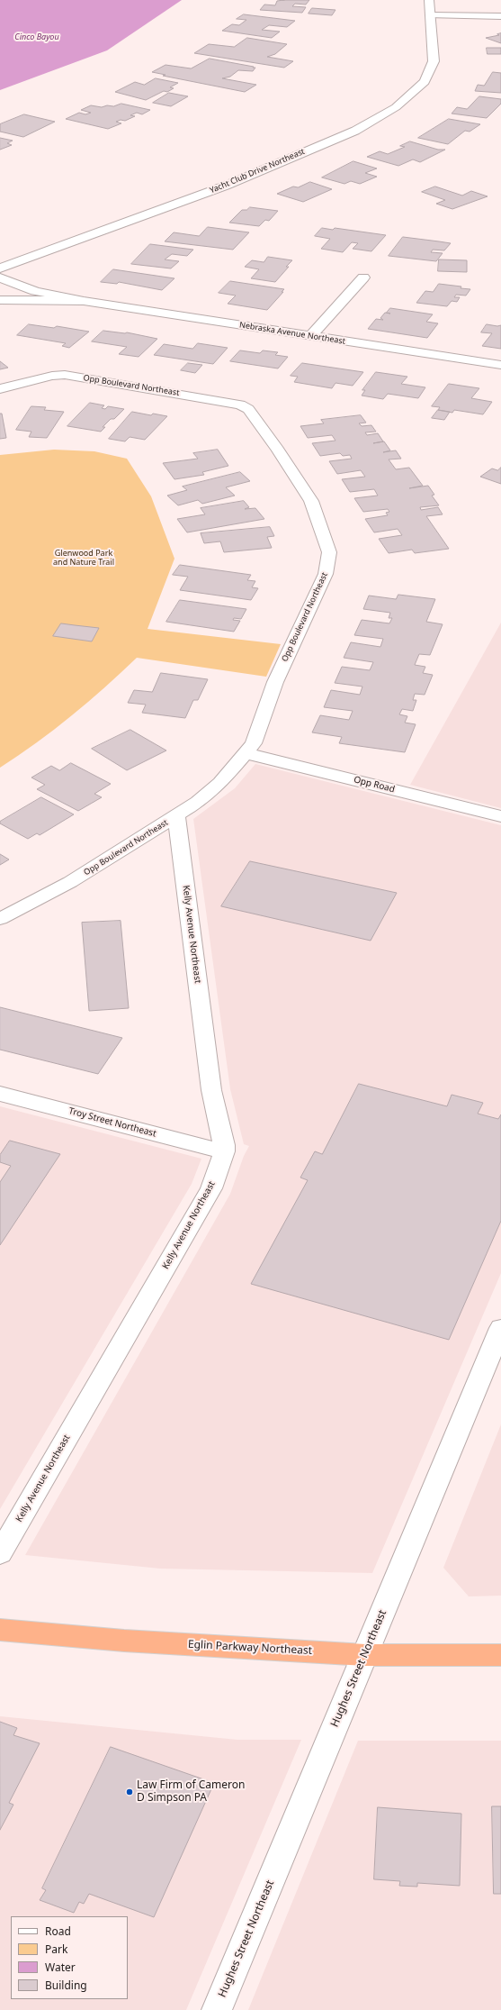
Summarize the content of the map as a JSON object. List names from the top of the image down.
{
  "streets": {
    "highway": ["Eglin Parkway Northeast"],
    "street": [
      "Yacht Club Drive Northeast",
      "Nebraska Avenue Northeast",
      "Opp Boulevard Northeast",
      "Opp Road",
      "Kelly Avenue Northeast",
      "Troy Street Northeast",
      "Hughes Street Northeast"
    ]
  },
  "crossings": [
    ["Opp Boulevard Northeast", "Opp Road"],
    ["Opp Boulevard Northeast", "Kelly Avenue Northeast"],
    ["Kelly Avenue Northeast", "Troy Street Northeast"],
    ["Eglin Parkway Northeast", "Hughes Street Northeast"]
  ],
  "water": ["Cinco Bayou"],
  "parks": ["Glenwood Park and Nature Trail"],
  "places": ["Law Firm of Cameron D Simpson PA"],
  "legend": [
    "Road",
    "Park",
    "Water",
    "Building"
  ]
}
